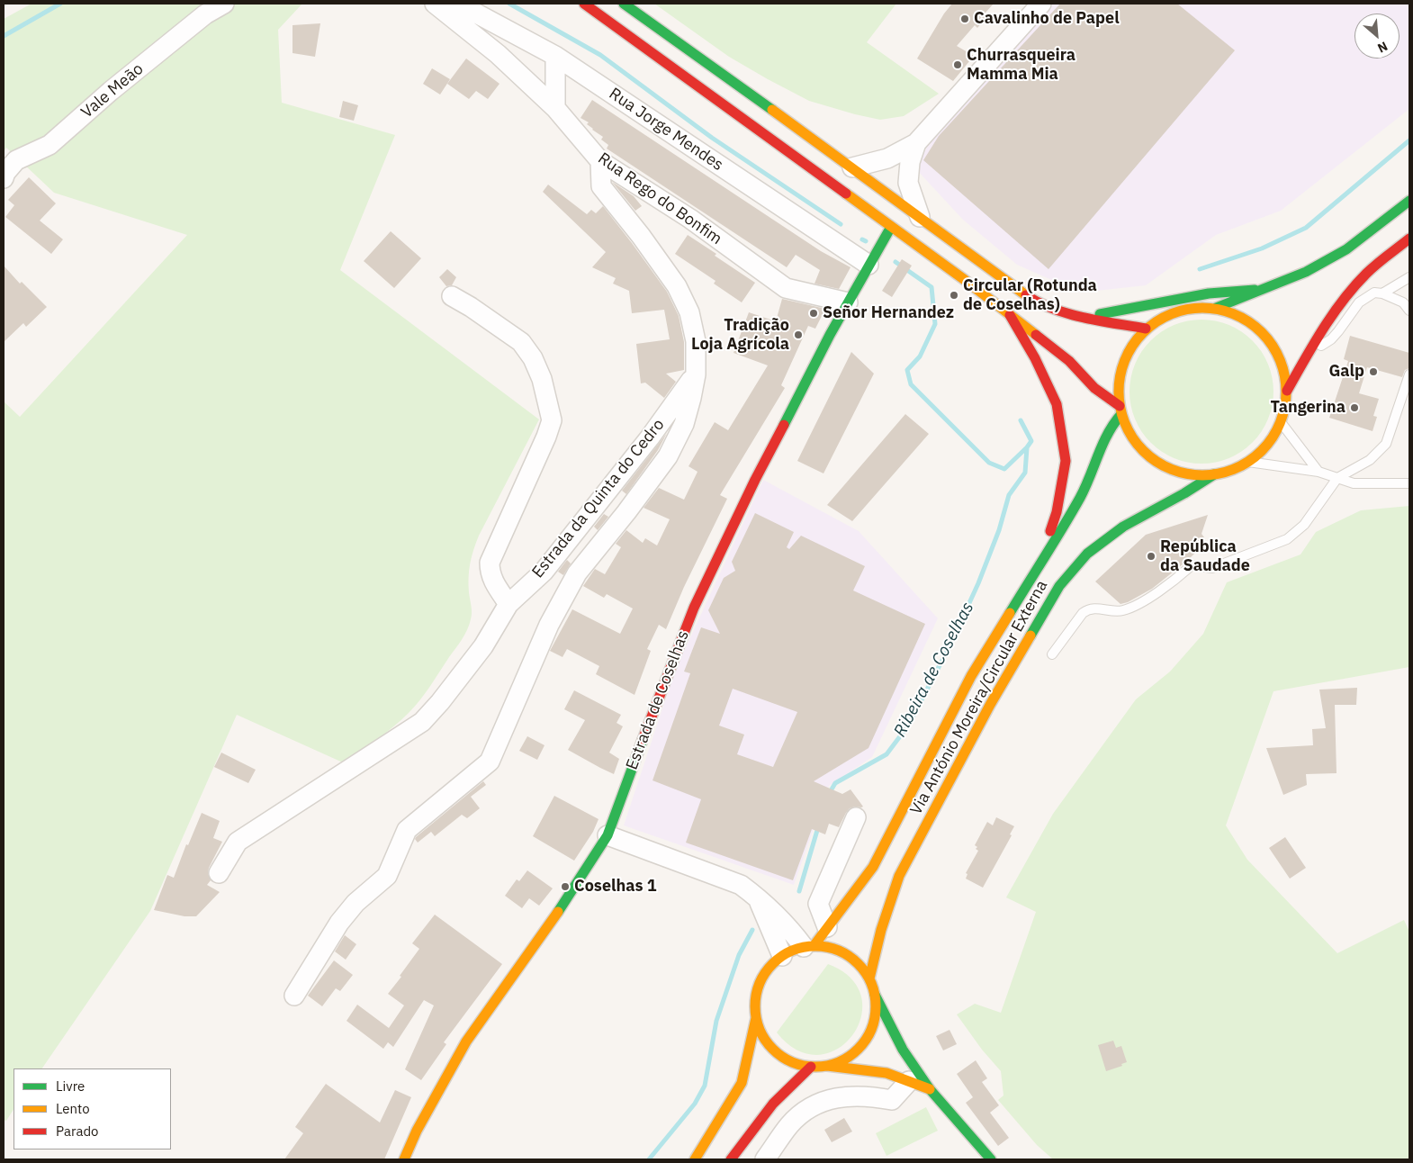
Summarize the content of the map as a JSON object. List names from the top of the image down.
{
  "streets": {
    "main road": ["Via António Moreira/Circular Externa", "Estrada de Coselhas"],
    "street": [
      "Vale Meão",
      "Rua Jorge Mendes",
      "Rua Rego do Bonfim",
      "Estrada da Quinta do Cedro"
    ]
  },
  "crossings": [
    ["Rua Jorge Mendes", "Estrada de Coselhas"],
    ["Rua Rego do Bonfim", "Estrada de Coselhas"]
  ],
  "water": ["Ribeira de Coselhas"],
  "places": [
    "Cavalinho de Papel",
    "Churrasqueira Mamma Mia",
    "Circular (Rotunda de Coselhas)",
    "Señor Hernandez",
    "Tradição Loja Agrícola",
    "Galp",
    "Tangerina",
    "República da Saudade",
    "Coselhas 1"
  ],
  "legend": ["Livre", "Lento", "Parado"],
  "north": "bottom right"
}
